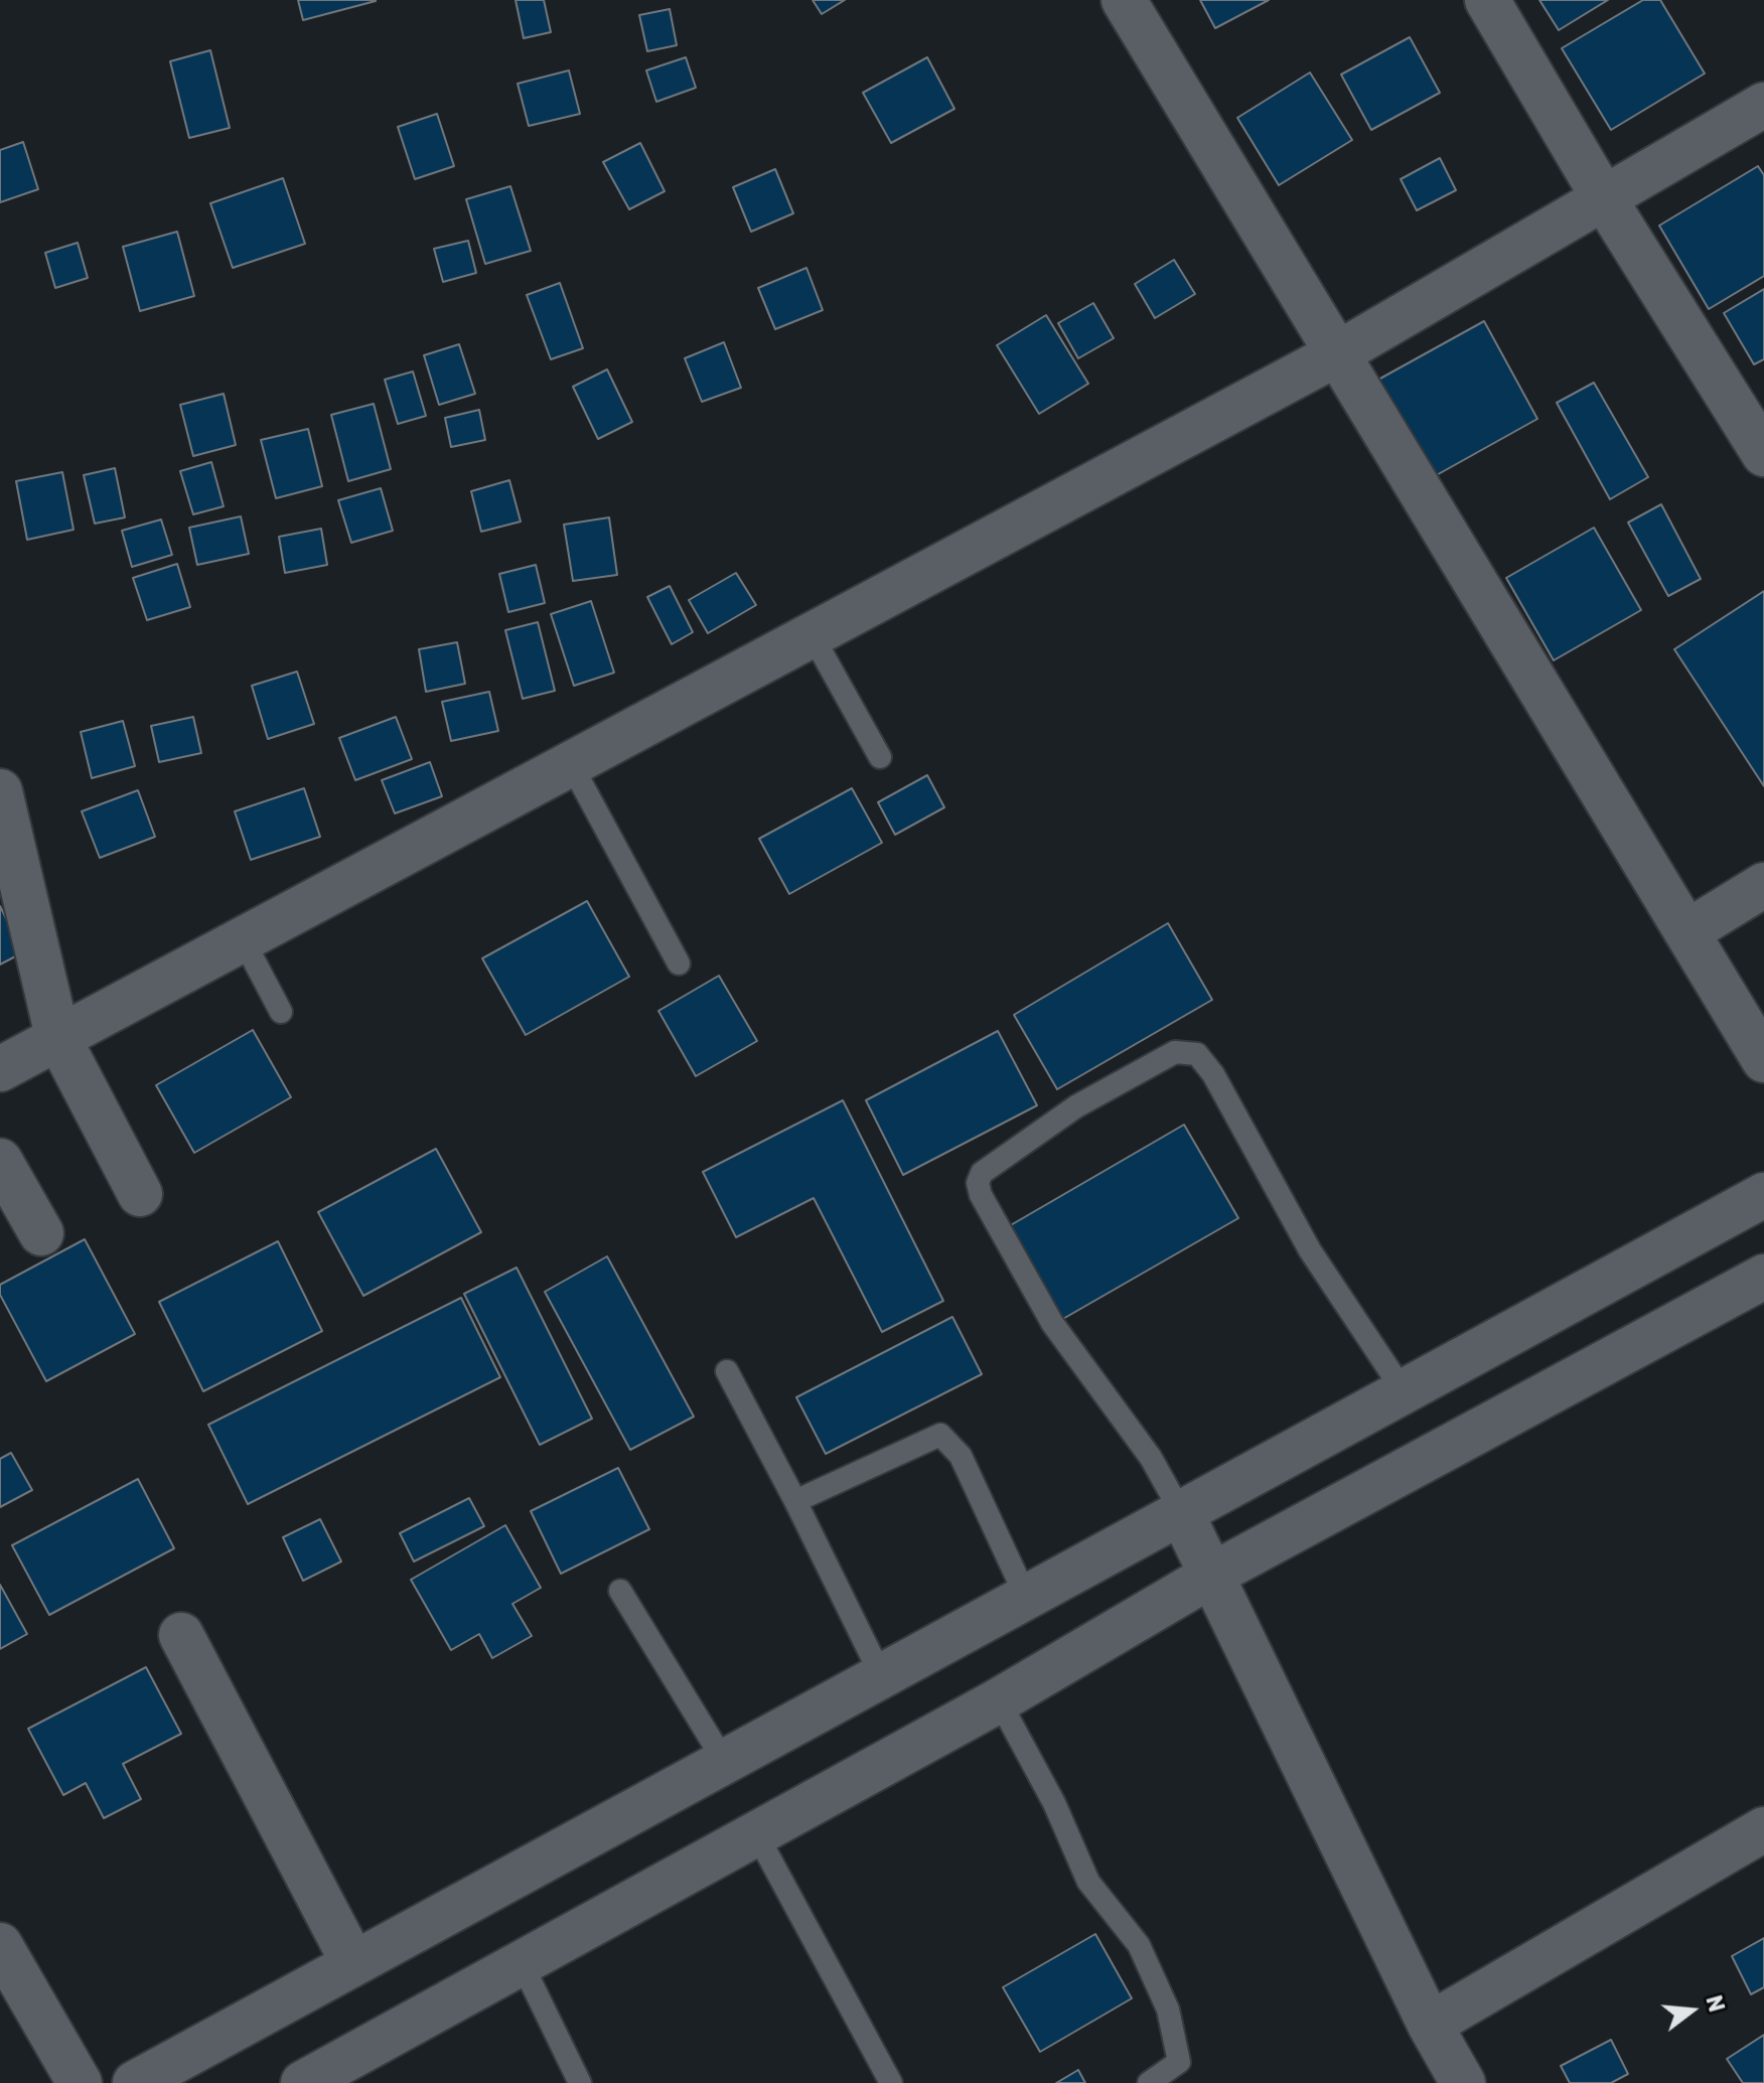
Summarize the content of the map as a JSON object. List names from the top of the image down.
{
  "north": "right"
}
